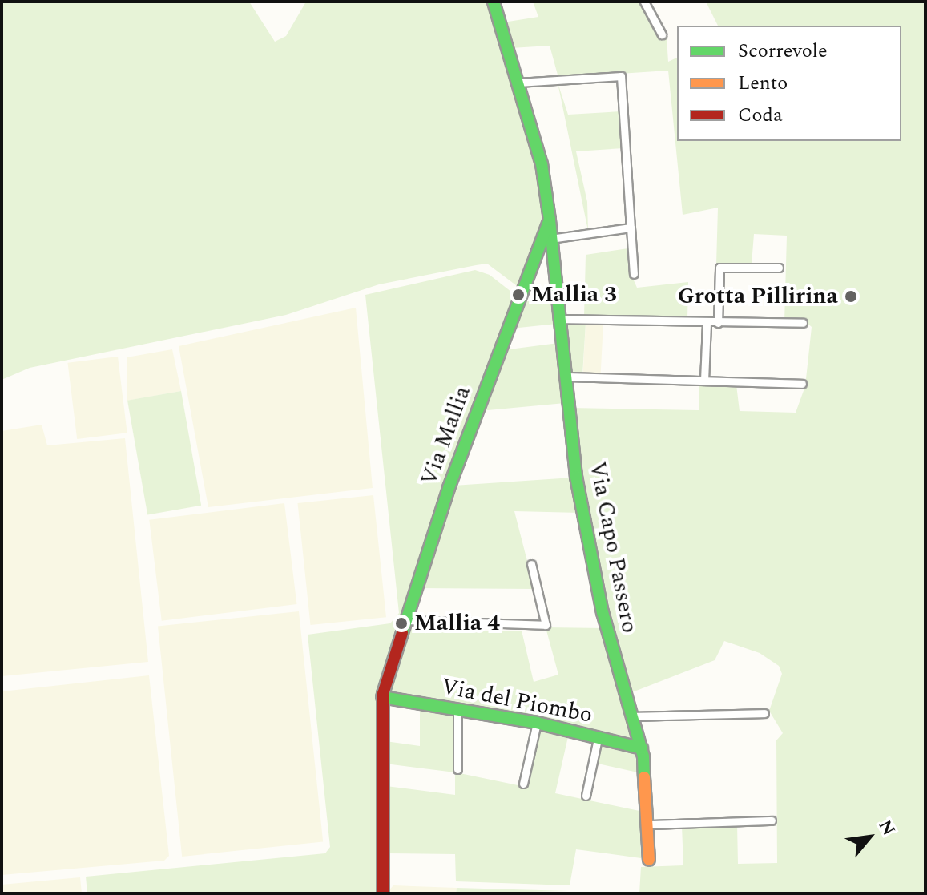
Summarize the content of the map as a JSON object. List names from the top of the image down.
{
  "streets": {
    "street": ["Via Mallia", "Via Capo Passero", "Via del Piombo"]
  },
  "crossings": [
    ["Via Mallia", "Via Capo Passero"],
    ["Via Mallia", "Via del Piombo"],
    ["Via Capo Passero", "Via del Piombo"]
  ],
  "places": ["Mallia 3", "Grotta Pillirina", "Mallia 4"],
  "legend": ["Scorrevole", "Lento", "Coda"],
  "north": "top right"
}
